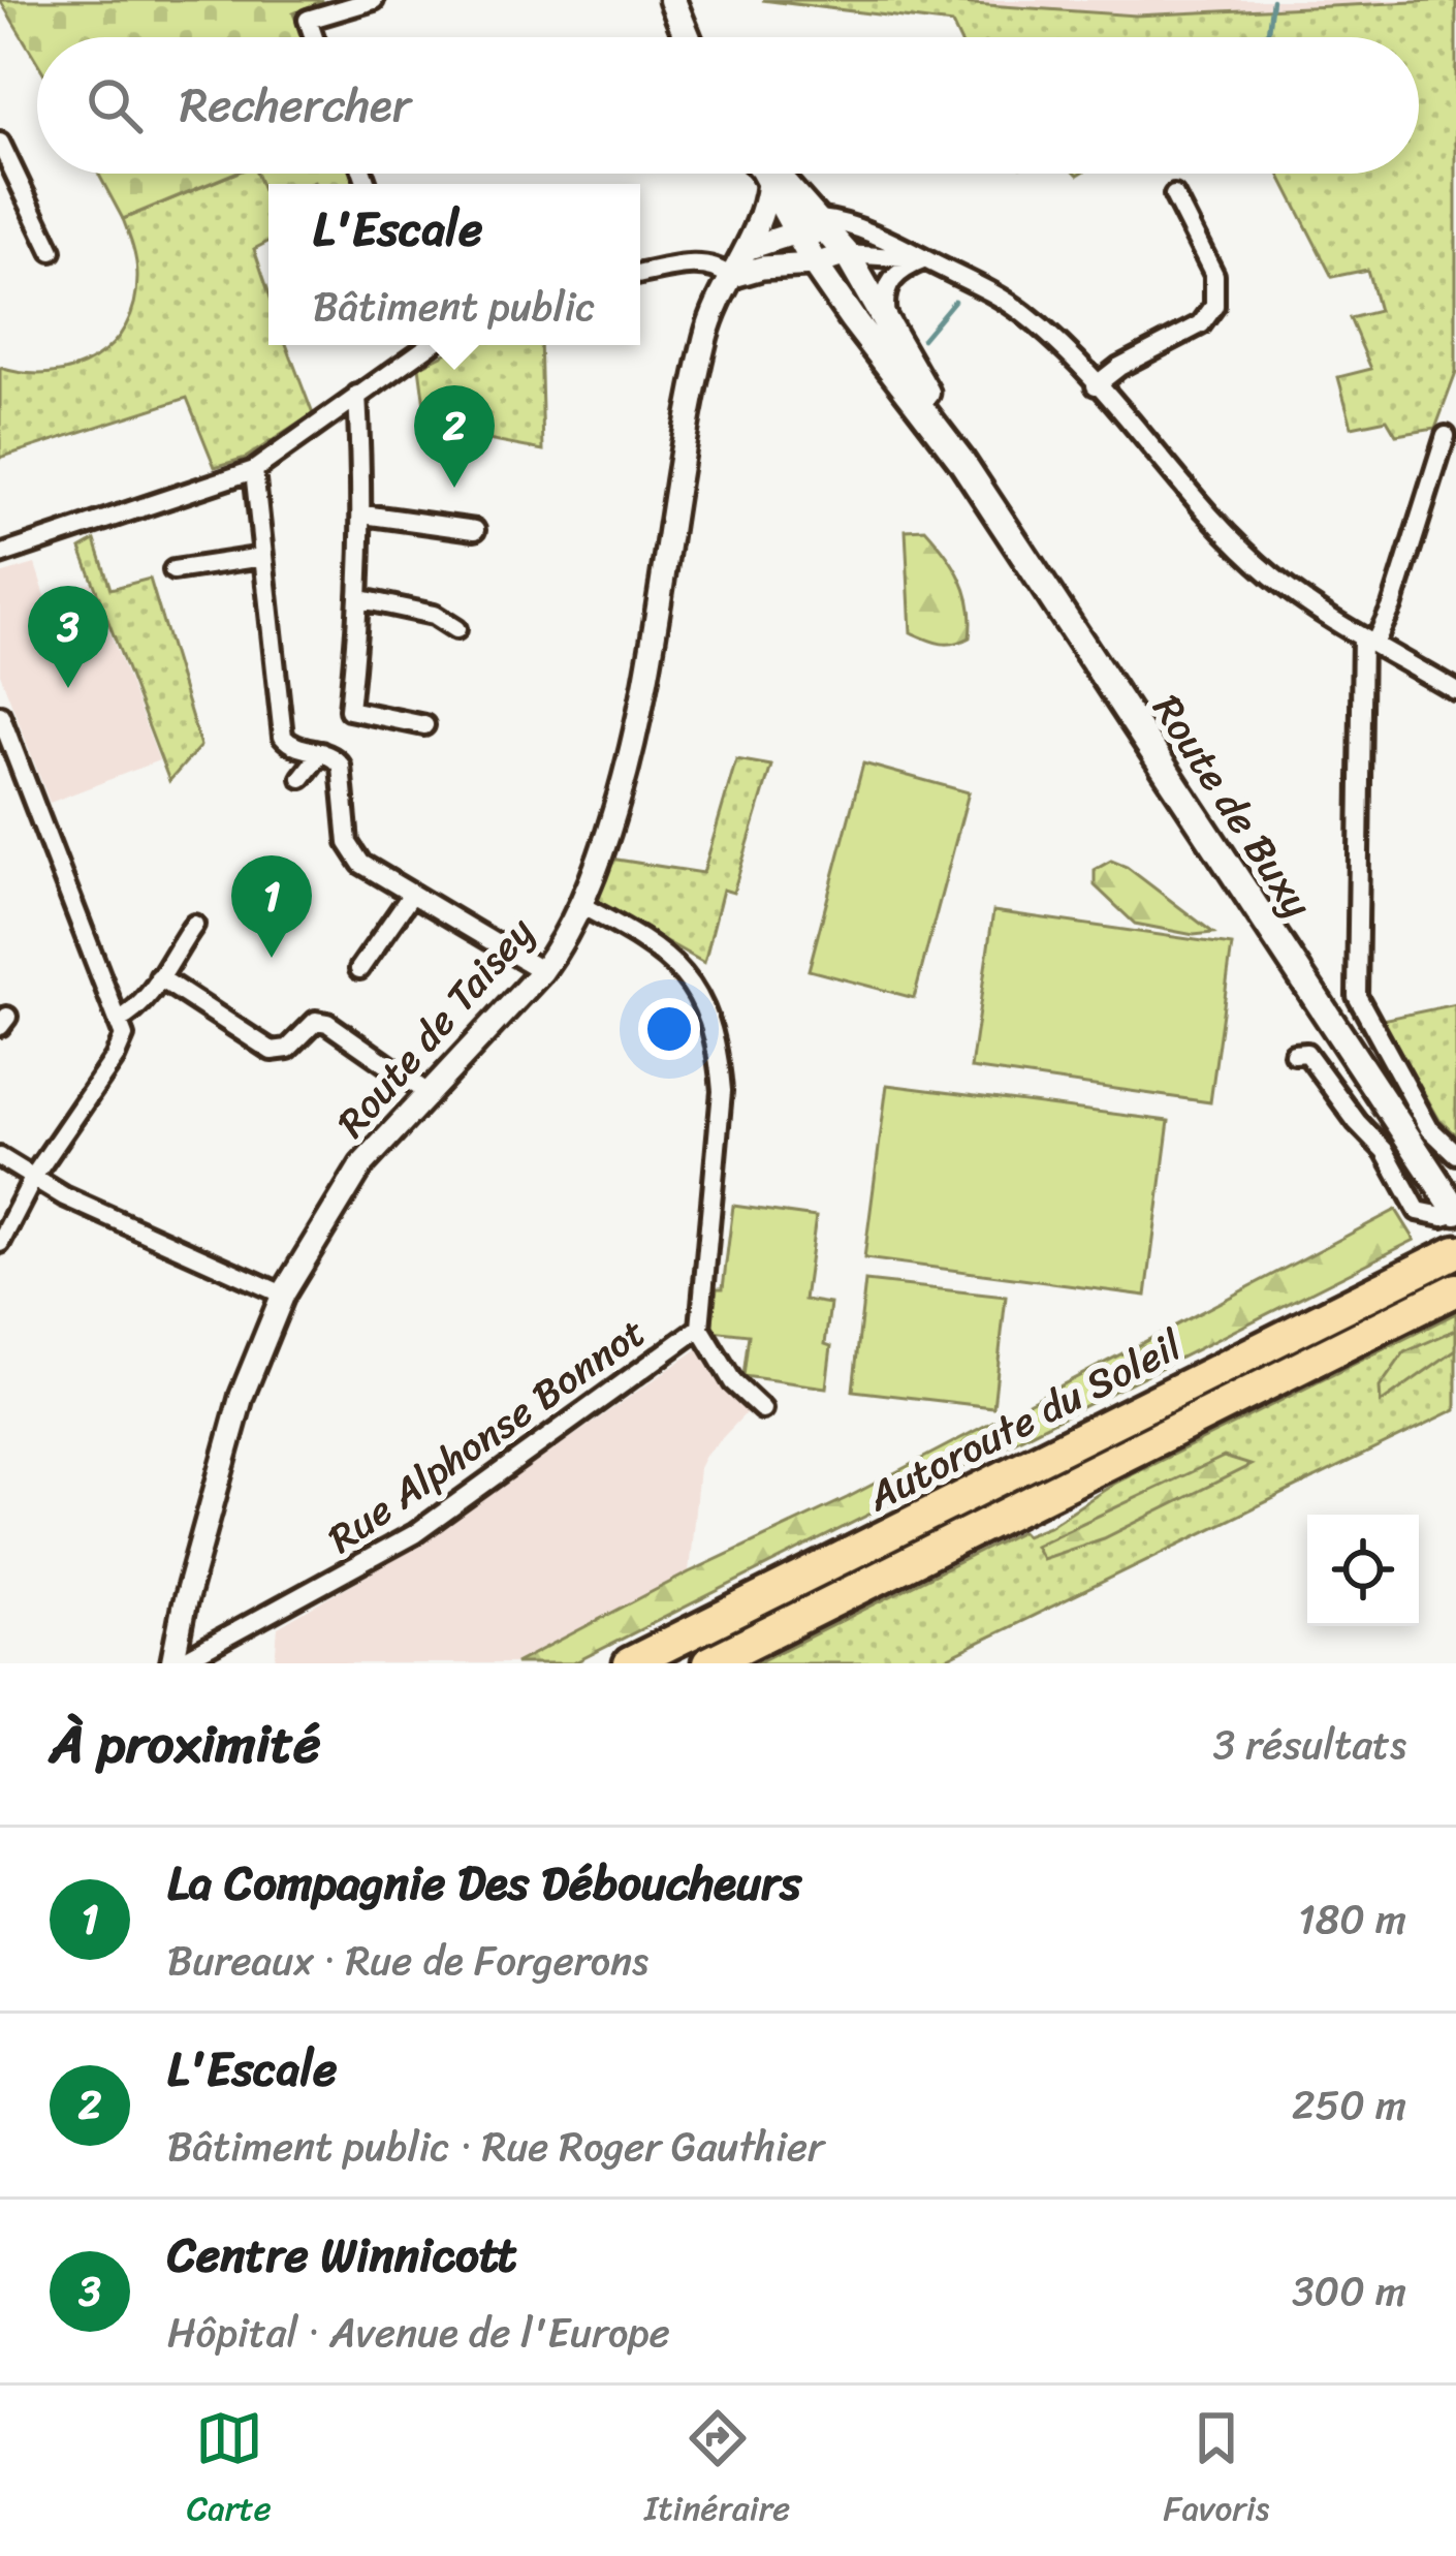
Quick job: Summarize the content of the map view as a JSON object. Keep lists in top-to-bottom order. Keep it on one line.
{"streets":{"highway":["Autoroute du Soleil"],"main road":["Route de Buxy"],"street":["Route de Taisey","Rue Alphonse Bonnot"]},"crossings":[["Route de Taisey","Rue Alphonse Bonnot"]],"page":{"search":"Rechercher","popup":["L'Escale","Bâtiment public"],"pins":["2","3","1"],"heading":["À proximité","3 résultats"],"list":[{"mark":"1","name":"La Compagnie Des Déboucheurs","note":"Bureaux · Rue de Forgerons","value":"180 m"},{"mark":"2","name":"L'Escale","note":"Bâtiment public · Rue Roger Gauthier","value":"250 m"},{"mark":"3","name":"Centre Winnicott","note":"Hôpital · Avenue de l'Europe","value":"300 m"}],"nav":["Carte","Itinéraire","Favoris"]}}
